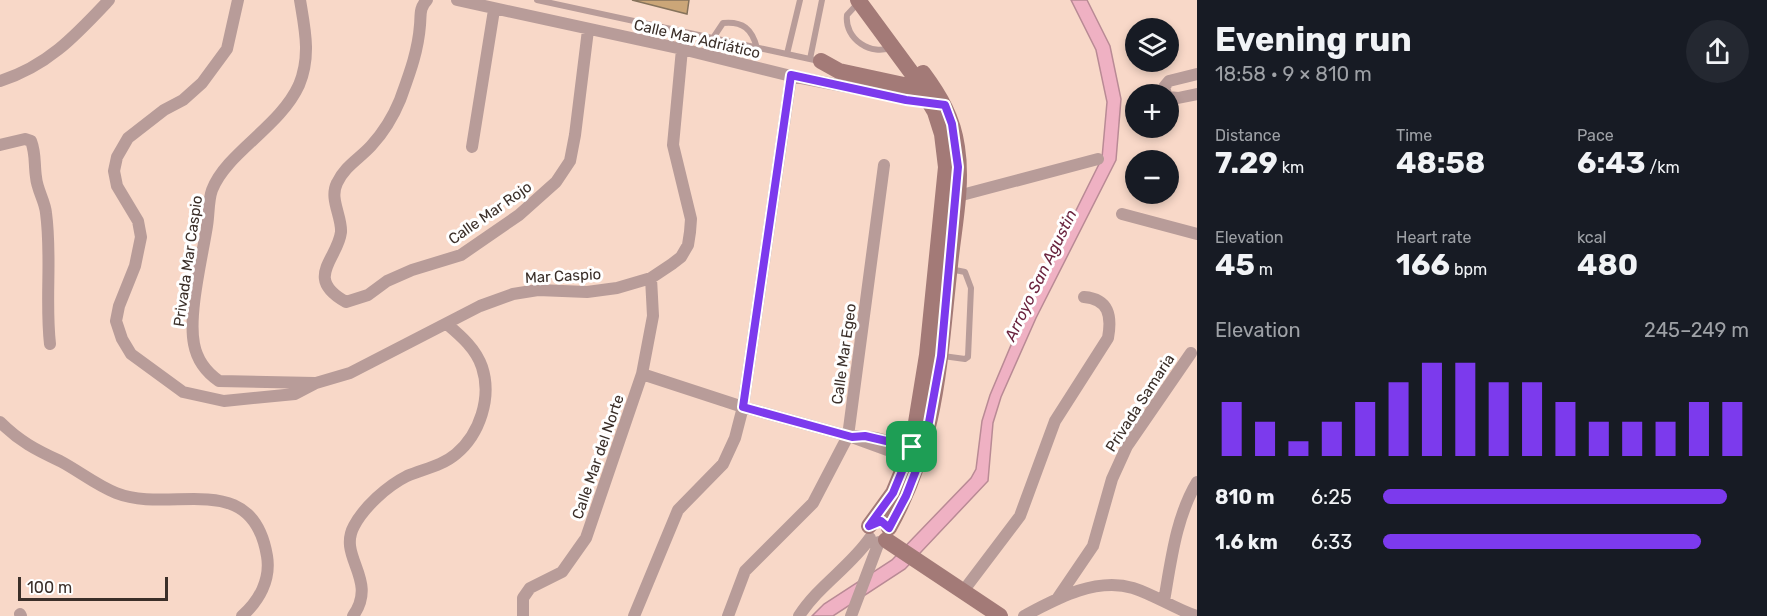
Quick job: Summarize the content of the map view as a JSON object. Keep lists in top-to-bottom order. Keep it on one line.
{"streets":{"street":["Calle Mar Adriático","Calle Mar Rojo","Privada Mar Caspio","Mar Caspio","Calle Mar Egeo","Privada Samaria","Calle Mar del Norte"]},"crossings":[["Calle Mar Adriático","Calle Mar Rojo"],["Calle Mar Adriático","Mar Caspio"],["Privada Mar Caspio","Mar Caspio"],["Mar Caspio","Calle Mar del Norte"]],"water":["Arroyo San Agustin"],"scale_bar":"100 m","page":{"heading":["Evening run","18:58 · 9 × 810 m"],"map_buttons":["+","−"],"stats":[["Distance","7.29 km"],["Time","48:58"],["Pace","6:43 /km"],["Elevation","45 m"],["Heart rate","166 bpm"],["kcal","480"]],"chart":["Elevation","245–249 m"],"list":[{"name":"810 m","note":"6:25"},{"name":"1.6 km","note":"6:33"}],"scale":"100 m"}}
